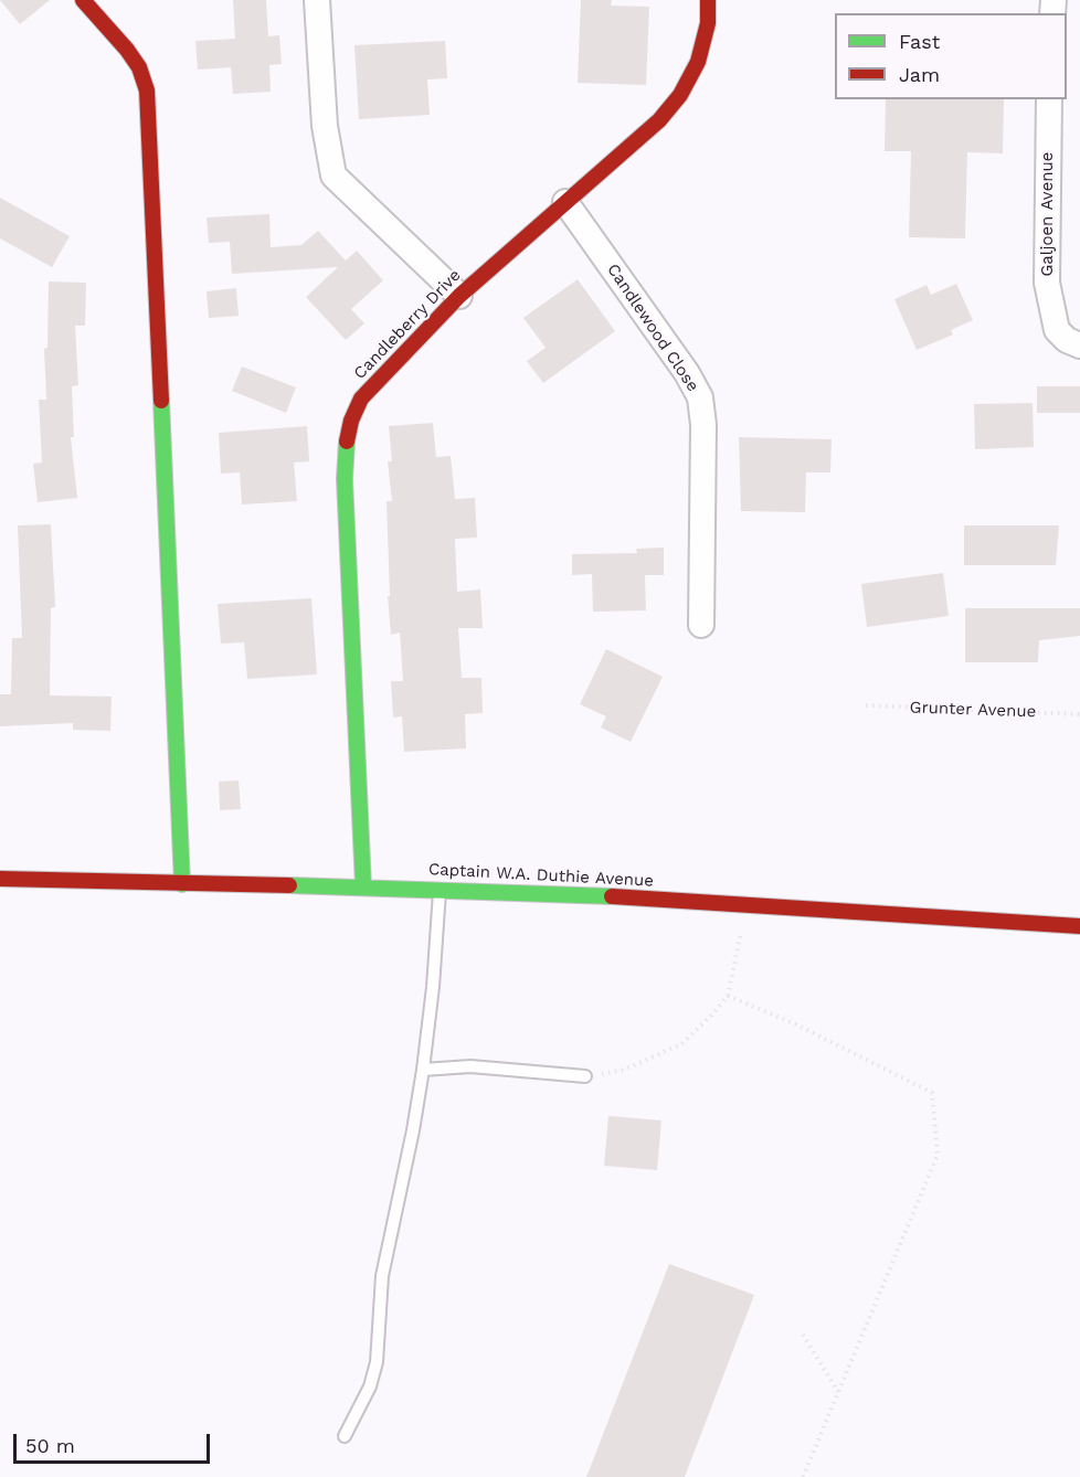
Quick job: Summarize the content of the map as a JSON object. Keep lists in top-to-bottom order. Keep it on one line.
{"streets":{"street":["Galjoen Avenue","Candleberry Drive","Candlewood Close","Captain W.A. Duthie Avenue"],"path":["Grunter Avenue"]},"crossings":[["Candleberry Drive","Candlewood Close"],["Candleberry Drive","Captain W.A. Duthie Avenue"]],"legend":["Fast","Jam"],"scale_bar":"50 m"}
